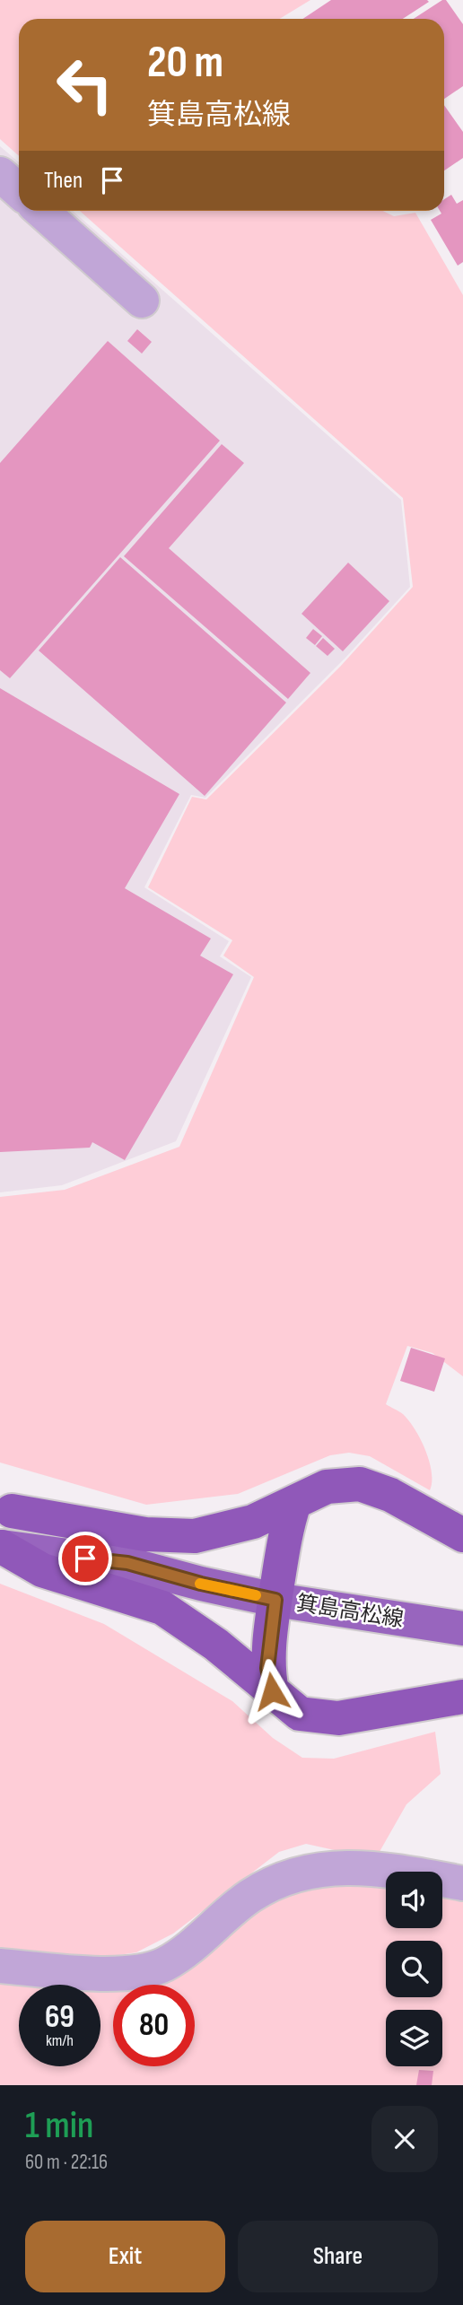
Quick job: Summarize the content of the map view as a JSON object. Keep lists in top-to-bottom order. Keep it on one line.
{"streets":{"main road":["箕島高松線"]},"page":{"turn":["20 m","箕島高松線"],"then":"Then","speed":"69 km/h","limit":"80","heading":["1 min","60 m · 22:16"],"buttons":["Exit","Share"]}}
